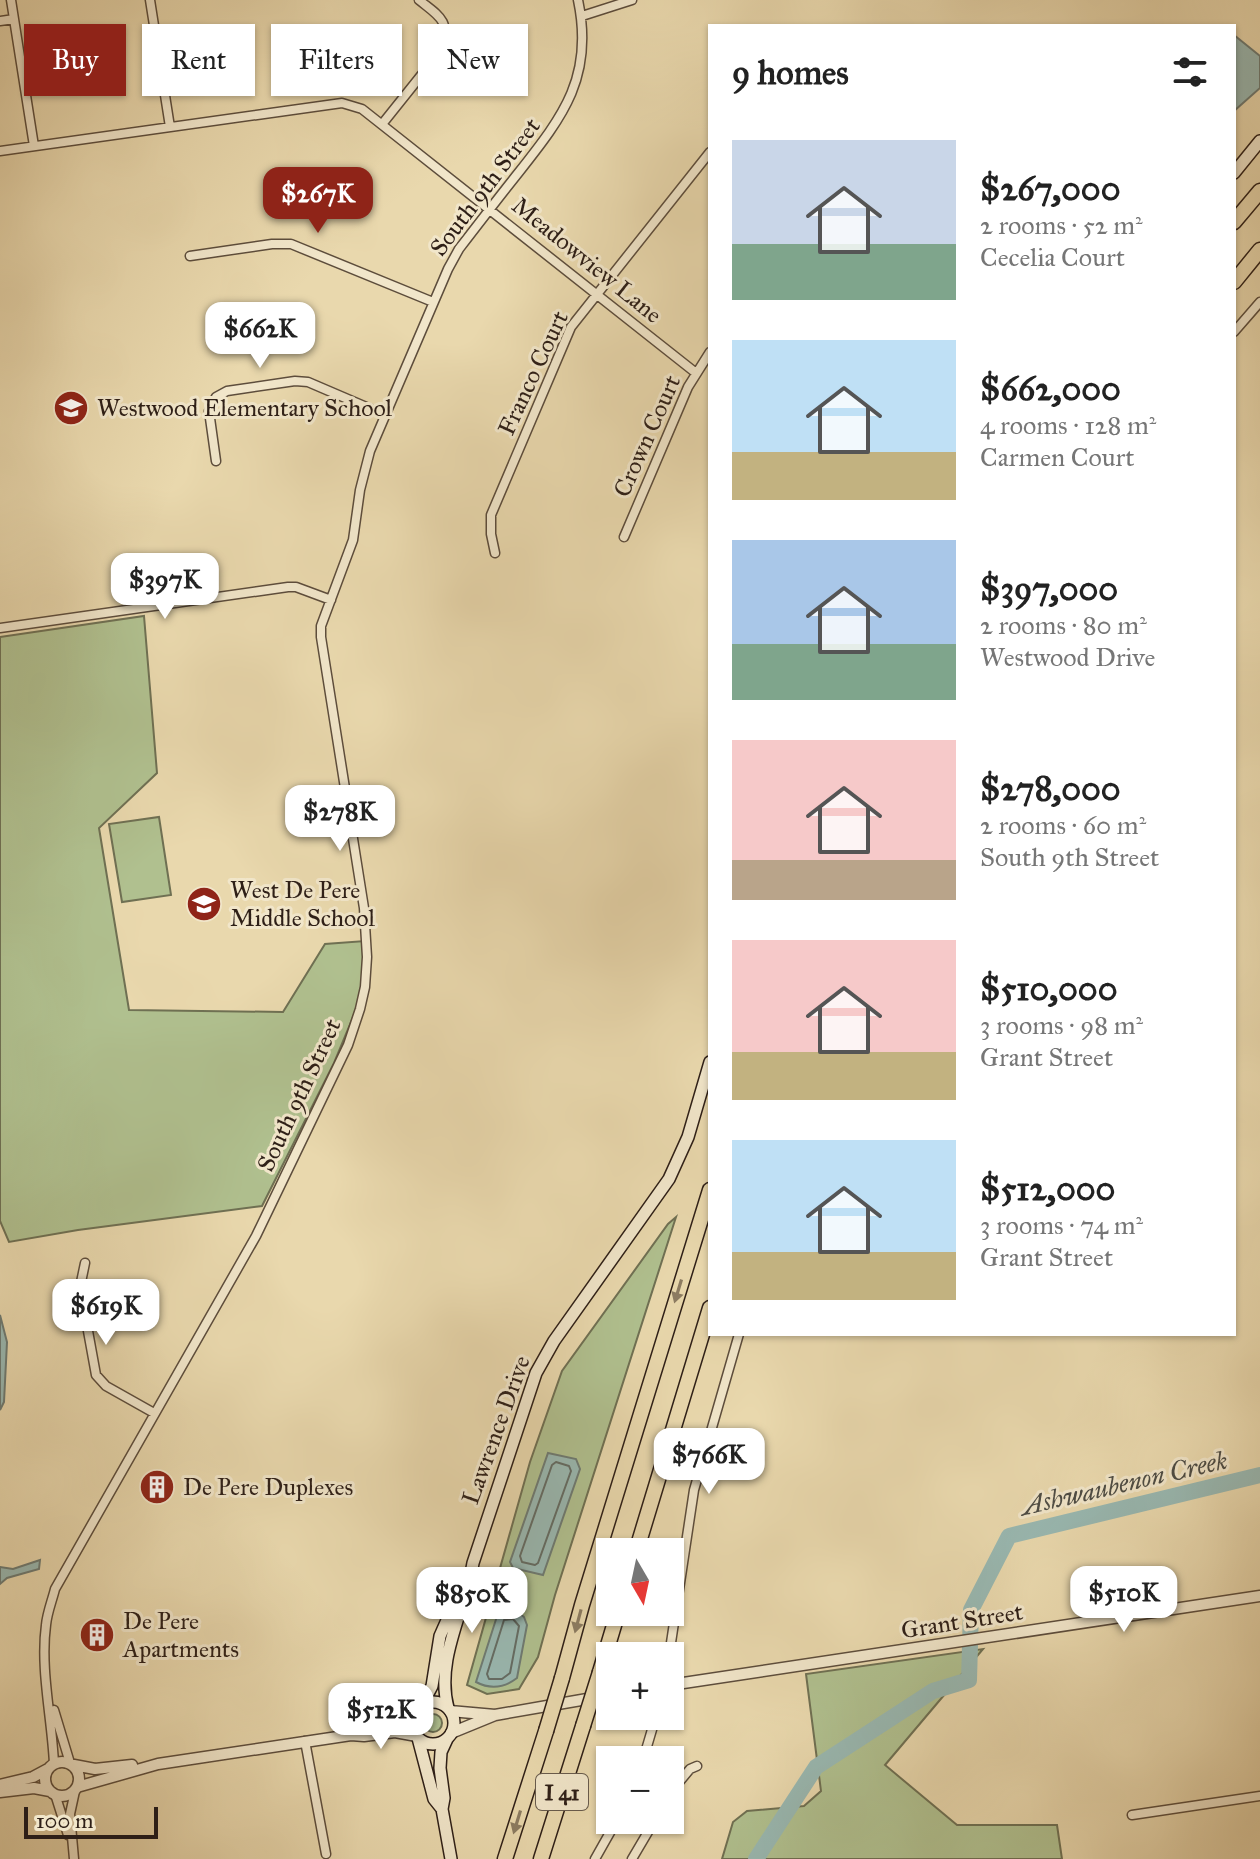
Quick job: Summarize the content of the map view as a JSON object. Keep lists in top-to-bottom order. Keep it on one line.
{"streets":{"highway":["I 41"],"main road":["Lawrence Drive"],"street":["South 9th Street","Meadowview Lane","Franco Court","Crown Court","Grant Street"]},"crossings":[["South 9th Street","Meadowview Lane"],["Meadowview Lane","Franco Court"],["Meadowview Lane","Crown Court"]],"water":["Ashwaubenon Creek"],"places":{"school or university":["Westwood Elementary School","West De Pere Middle School"],"building":["De Pere Duplexes","De Pere Apartments"]},"scale_bar":"100 m","north":"bottom","page":{"chip":["Buy","Rent","Filters","New"],"heading":"9 homes","list":[{"name":"$267,000","note":"2 rooms · 52 m² · Cecelia Court"},{"name":"$662,000","note":"4 rooms · 128 m² · Carmen Court"},{"name":"$397,000","note":"2 rooms · 80 m² · Westwood Drive"},{"name":"$278,000","note":"2 rooms · 60 m² · South 9th Street"},{"name":"$510,000","note":"3 rooms · 98 m² · Grant Street"},{"name":"$512,000","note":"3 rooms · 74 m² · Grant Street"}],"price":["$267K","$662K","$397K","$278K","$619K","$766K","$510K","$850K","$512K"],"map_buttons":["+","−"],"scale":"100 m"}}
